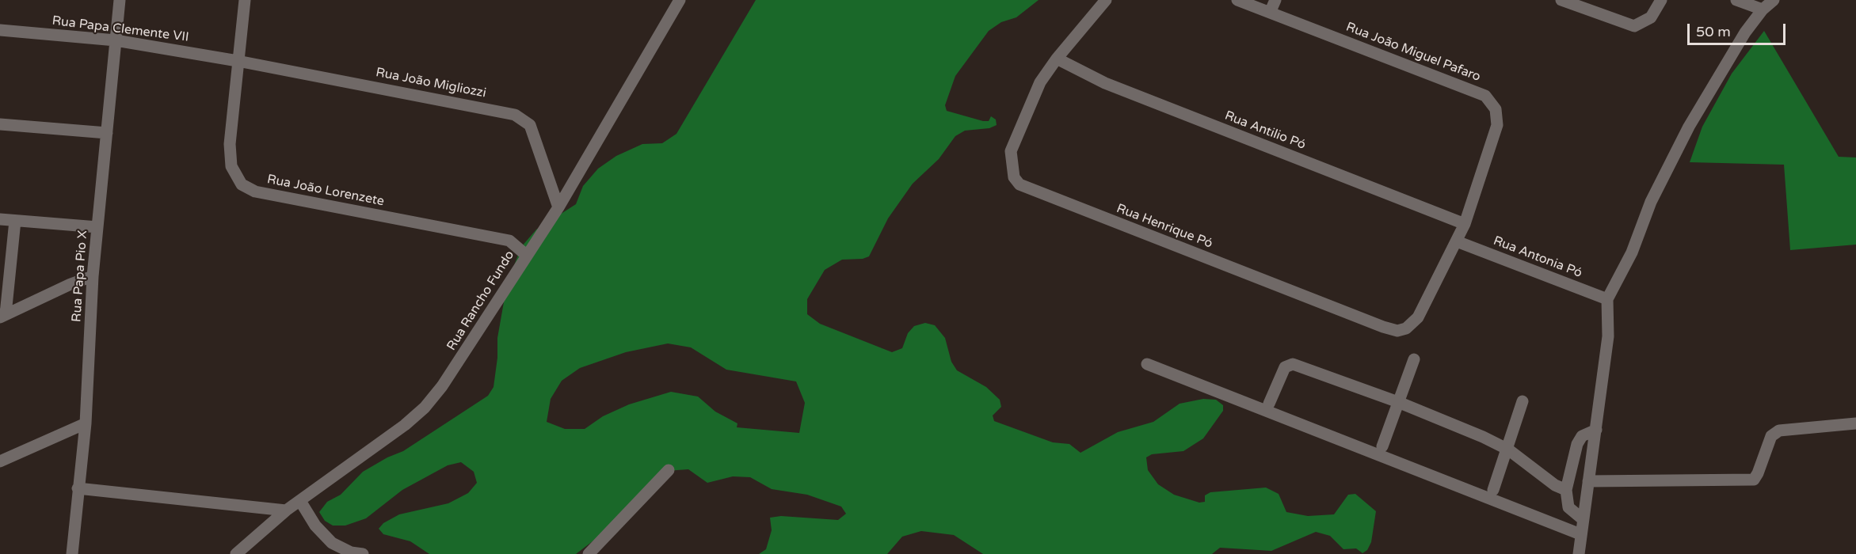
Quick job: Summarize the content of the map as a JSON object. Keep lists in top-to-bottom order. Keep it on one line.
{"streets":{"street":["Rua Papa Clemente VII","Rua João Miguel Pafaro","Rua João Migliozzi","Rua Antilio Pó","Rua João Lorenzete","Rua Henrique Pó","Rua Antonia Pó","Rua Papa Pio X","Rua Rancho Fundo"]},"crossings":[["Rua Papa Clemente VII","Rua João Migliozzi"],["Rua Papa Clemente VII","Rua João Lorenzete"],["Rua Papa Clemente VII","Rua Papa Pio X"],["Rua João Miguel Pafaro","Rua Antilio Pó"],["Rua João Miguel Pafaro","Rua Henrique Pó"],["Rua João Miguel Pafaro","Rua Antonia Pó"],["Rua João Migliozzi","Rua João Lorenzete"],["Rua João Migliozzi","Rua Rancho Fundo"],["Rua Antilio Pó","Rua Henrique Pó"],["Rua João Lorenzete","Rua Rancho Fundo"],["Rua Henrique Pó","Rua Antonia Pó"]],"scale_bar":"50 m"}
